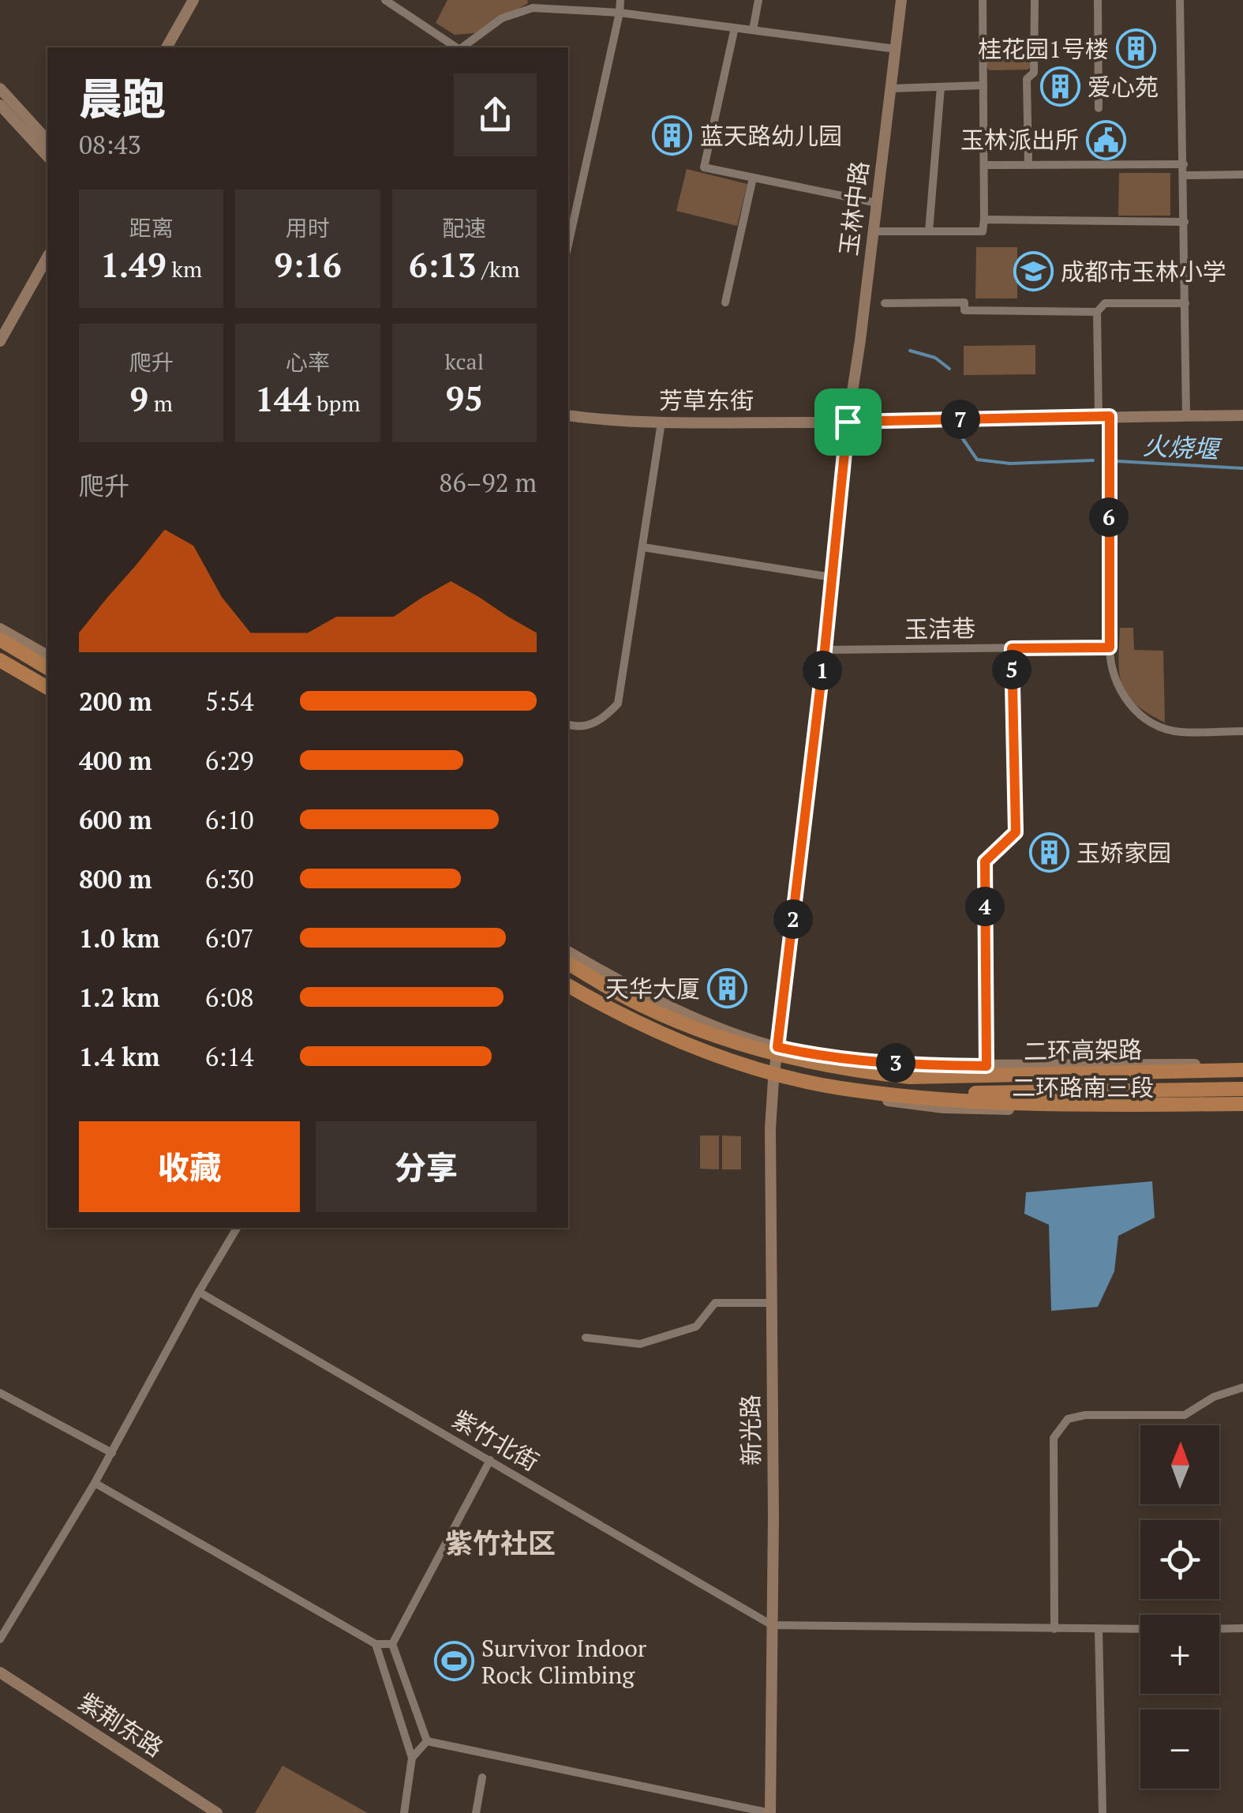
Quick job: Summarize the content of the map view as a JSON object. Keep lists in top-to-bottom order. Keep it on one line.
{"streets":{"main road":["玉林中路","芳草东街","二环路南三段","新光路","紫荆东路"],"street":["玉洁巷","紫竹北街"]},"crossings":[["玉林中路","芳草东街"],["玉林中路","玉洁巷"],["玉林中路","新光路"],["玉洁巷","新光路"],["二环路南三段","新光路"],["新光路","紫竹北街"]],"districts":["紫竹社区"],"water":["火烧堰"],"places":{"building":["桂花园1号楼","爱心苑","蓝天路幼儿园","玉娇家园","天华大厦"],"public building":["玉林派出所"],"school or university":["成都市玉林小学"],"sports":["Survivor Indoor Rock Climbing"]},"north":"top","page":{"heading":["晨跑","08:43"],"stats":[["距离","1.49 km"],["用时","9:16"],["配速","6:13 /km"],["爬升","9 m"],["心率","144 bpm"],["kcal","95"]],"pins":["7","6","5","1","4","2","3"],"chart":["爬升","86–92 m"],"list":[{"name":"200 m","note":"5:54"},{"name":"400 m","note":"6:29"},{"name":"600 m","note":"6:10"},{"name":"800 m","note":"6:30"},{"name":"1.0 km","note":"6:07"},{"name":"1.2 km","note":"6:08"},{"name":"1.4 km","note":"6:14"}],"buttons":["收藏","分享"],"map_buttons":["+","−"]}}
